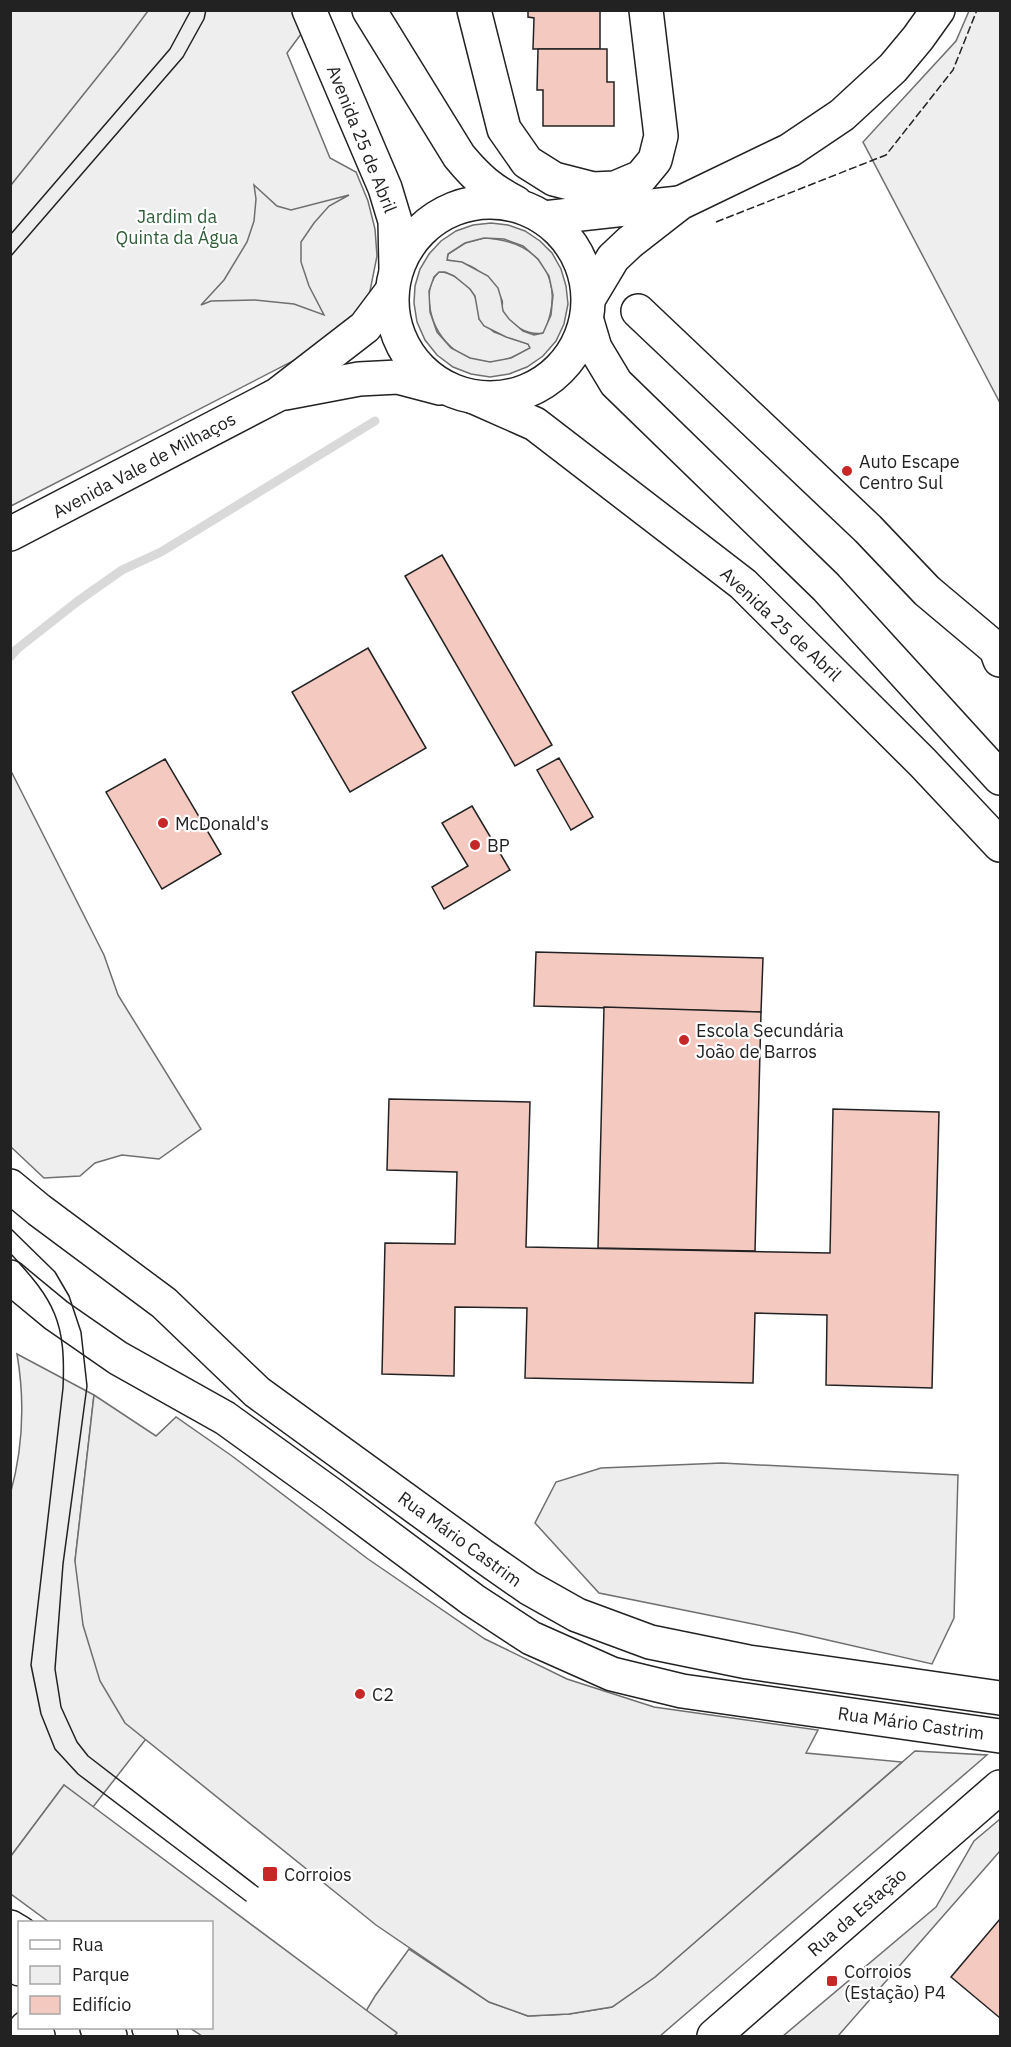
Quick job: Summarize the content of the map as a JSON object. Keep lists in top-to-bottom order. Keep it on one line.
{"streets":{"main road":["Avenida 25 de Abril","Avenida Vale de Milhaços","Rua Mário Castrim","Rua da Estação"]},"crossings":[["Avenida 25 de Abril","Avenida Vale de Milhaços"]],"parks":["Jardim da Quinta da Água"],"places":{"other":["Auto Escape Centro Sul","McDonald's","BP","Escola Secundária João de Barros","C2"],"transit":["Corroios","Corroios (Estação) P4"]},"legend":["Rua","Parque","Edifício"]}
